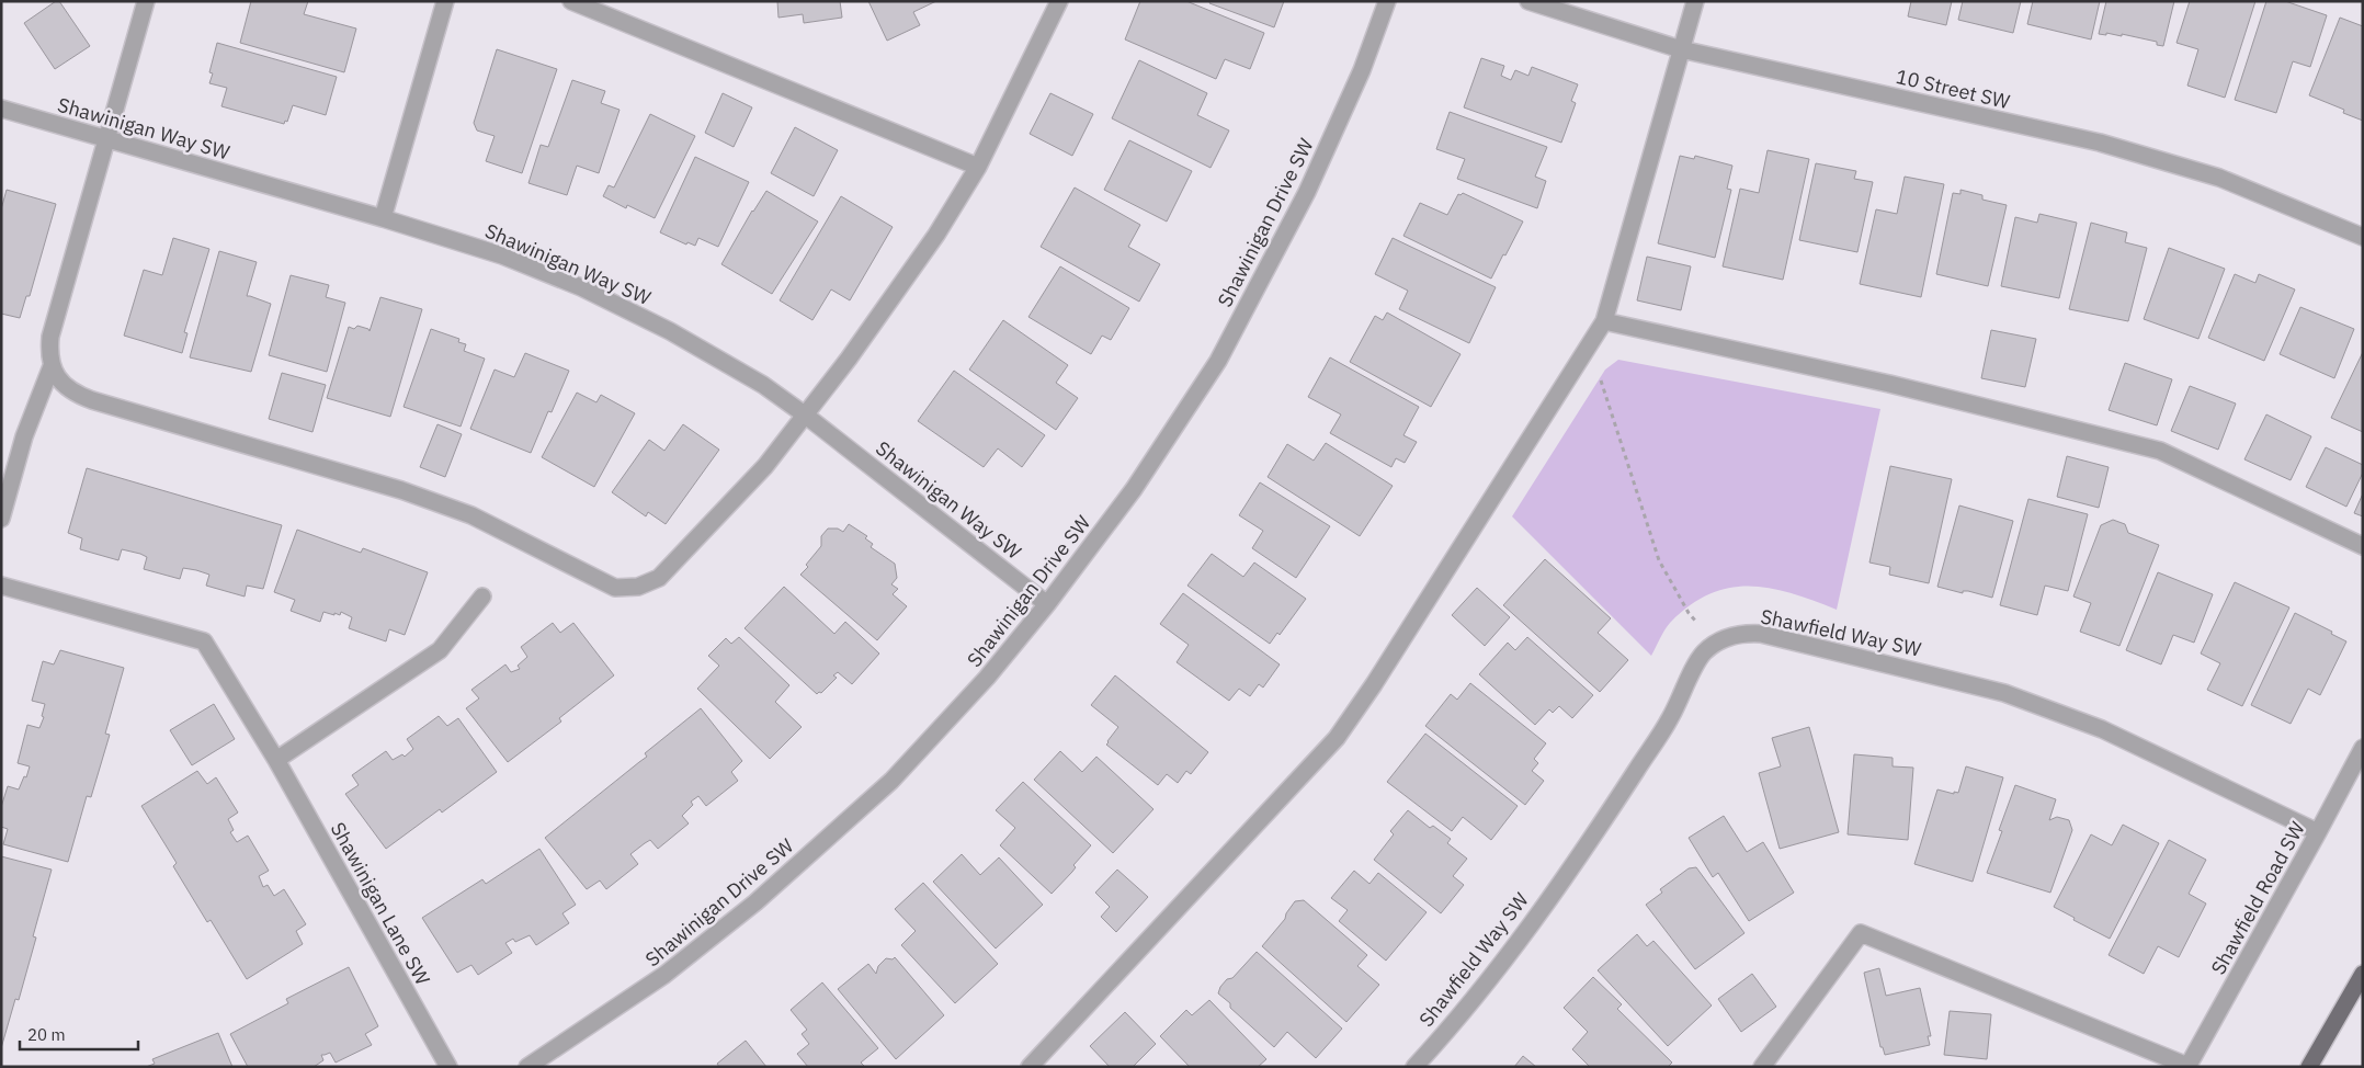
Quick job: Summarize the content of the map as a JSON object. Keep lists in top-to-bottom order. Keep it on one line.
{"streets":{"street":["10 Street SW","Shawinigan Way SW","Shawinigan Drive SW","Shawfield Way SW","Shawfield Road SW","Shawinigan Lane SW"]},"crossings":[["Shawinigan Way SW","Shawinigan Drive SW"],["Shawfield Way SW","Shawfield Road SW"]],"scale_bar":"20 m"}
